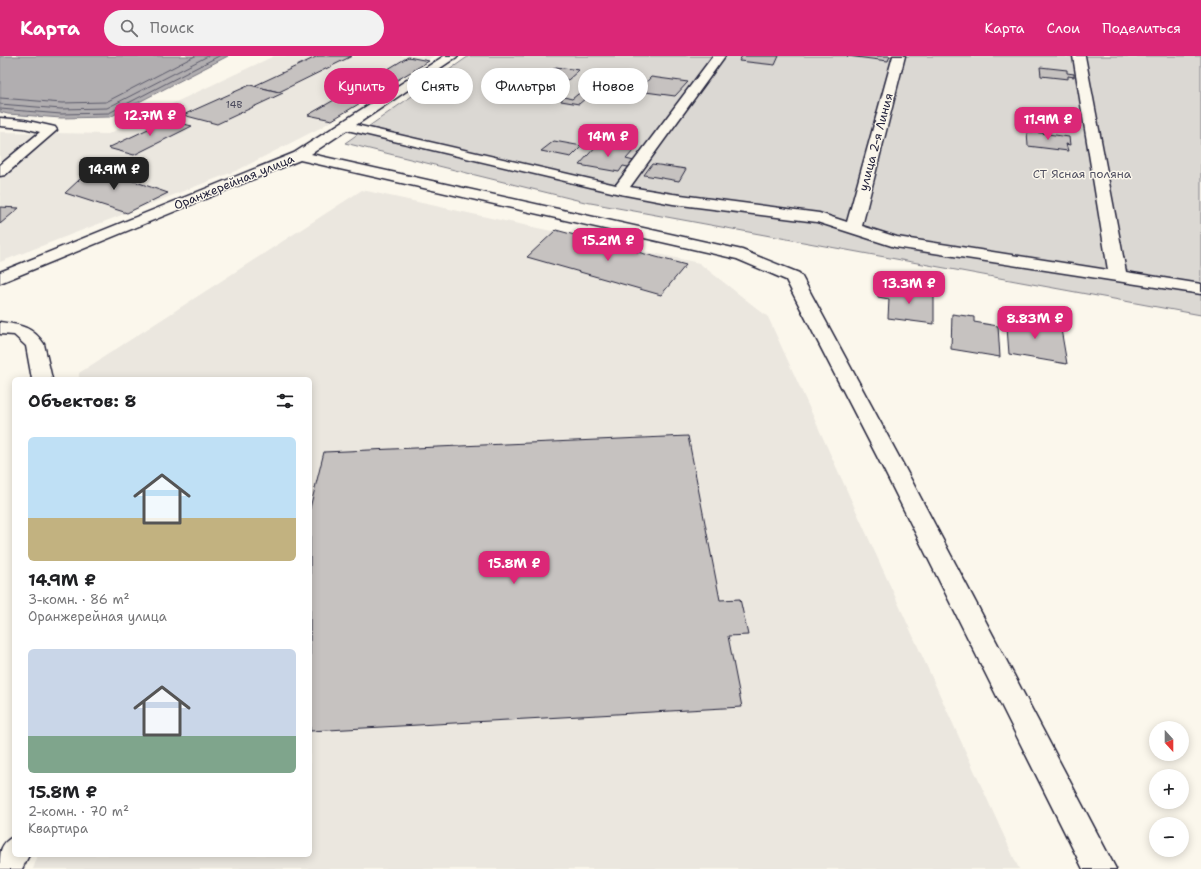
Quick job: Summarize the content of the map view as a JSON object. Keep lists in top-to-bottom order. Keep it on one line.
{"streets":{"street":["улица 2-я Линия","Оранжерейная улица"]},"parks":["СТ Ясная поляна"],"house_numbers":["14В"],"north":"bottom","page":{"header":"Карта","search":"Поиск","nav":["Карта","Слои","Поделиться"],"chip":["Купить","Снять","Фильтры","Новое"],"price":["12.7M ₽","11.9M ₽","14M ₽","14.9M ₽","15.2M ₽","13.3M ₽","8.83M ₽","15.8M ₽"],"heading":"Объектов: 8","list":[{"name":"14.9M ₽","note":"3-комн. · 86 m² · Оранжерейная улица"},{"name":"15.8M ₽","note":"2-комн. · 70 m² · Квартира"}],"map_buttons":["+","−"]}}
